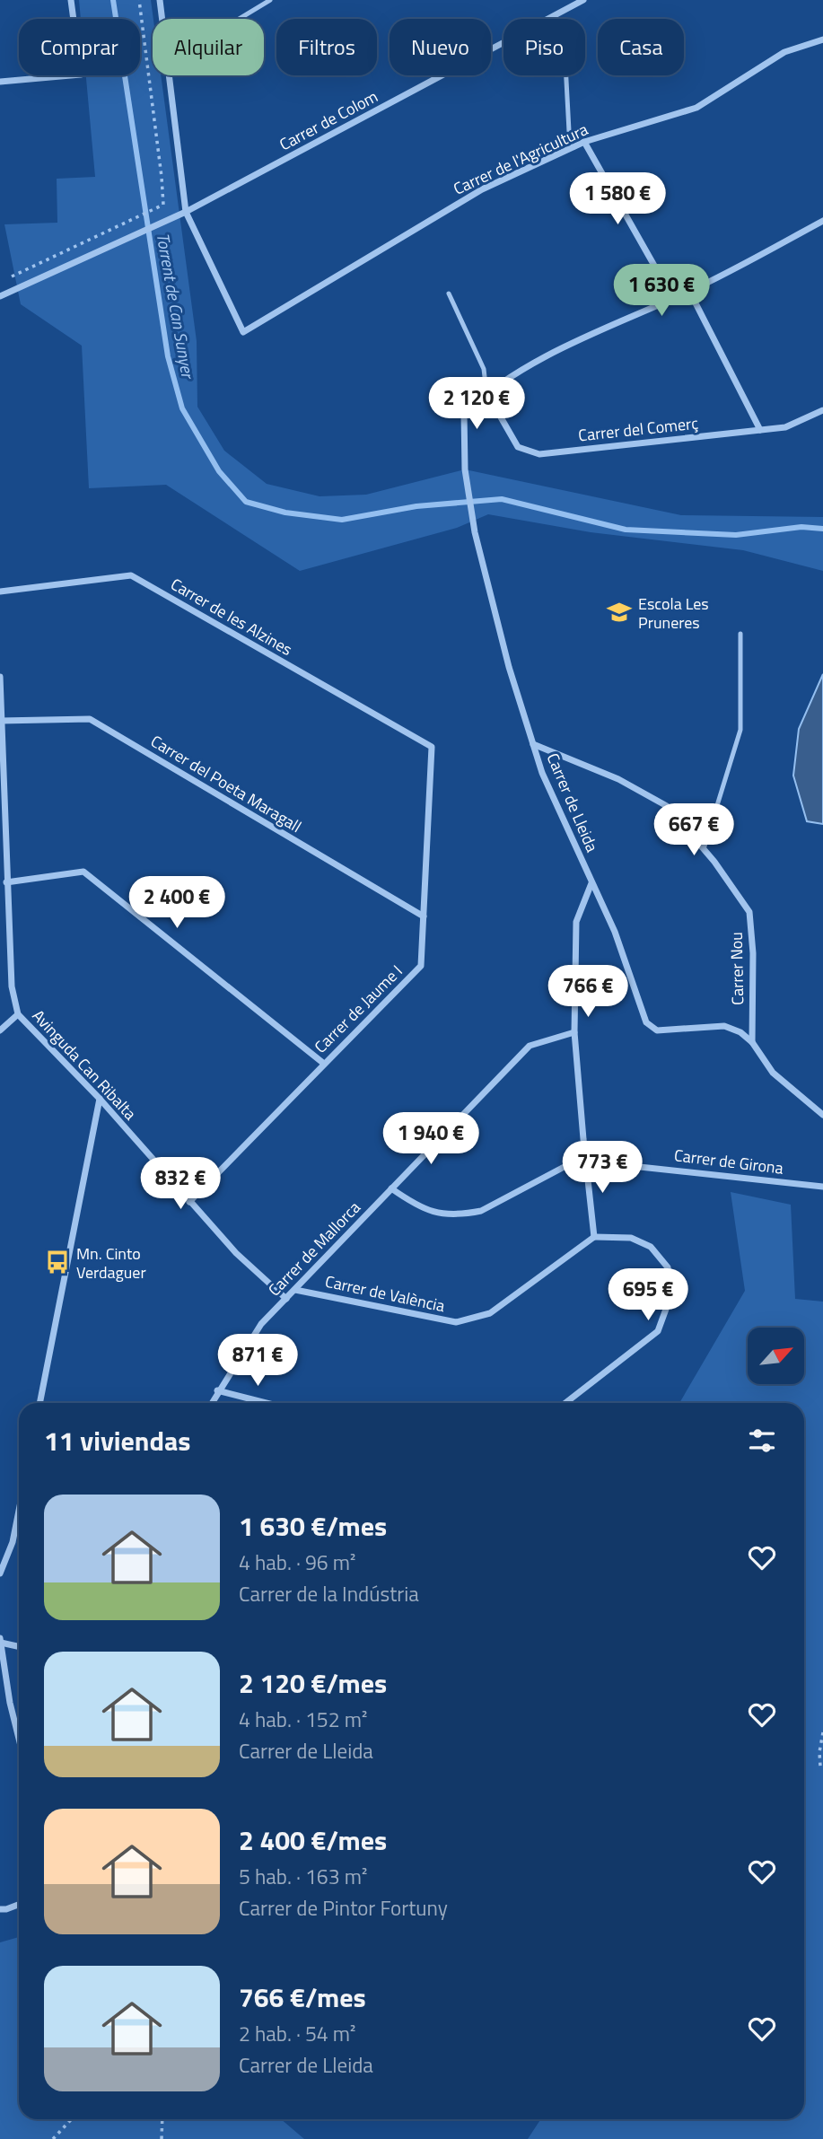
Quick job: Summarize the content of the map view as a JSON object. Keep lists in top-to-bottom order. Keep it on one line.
{"streets":{"street":["Carrer de Colom","Carrer de l'Agricultura","Carrer del Comerç","Carrer de les Alzines","Carrer del Poeta Maragall","Carrer de Lleida","Carrer Nou","Carrer de Jaume I","Avinguda Can Ribalta","Carrer de Girona","Carrer de Mallorca","Carrer de València"]},"crossings":[["Carrer de Colom","Carrer de l'Agricultura"],["Carrer del Comerç","Carrer de Lleida"],["Carrer de les Alzines","Carrer de Jaume I"],["Carrer del Poeta Maragall","Carrer de Jaume I"],["Carrer del Poeta Maragall","Avinguda Can Ribalta"],["Carrer de Lleida","Carrer Nou"],["Carrer de Jaume I","Avinguda Can Ribalta"],["Avinguda Can Ribalta","Carrer de Mallorca"],["Carrer de Mallorca","Carrer de València"]],"water":["Torrent de Can Sunyer"],"places":{"school or university":["Escola Les Pruneres"],"bus stop":["Mn. Cinto Verdaguer"]},"north":"top right","page":{"chip":["Comprar","Alquilar","Filtros","Nuevo","Piso","Casa"],"price":["1 580 €","1 630 €","2 120 €","667 €","2 400 €","766 €","1 940 €","773 €","832 €","695 €","871 €"],"heading":"11 viviendas","list":[{"name":"1 630 €/mes","note":"4 hab. · 96 m² · Carrer de la Indústria"},{"name":"2 120 €/mes","note":"4 hab. · 152 m² · Carrer de Lleida"},{"name":"2 400 €/mes","note":"5 hab. · 163 m² · Carrer de Pintor Fortuny"},{"name":"766 €/mes","note":"2 hab. · 54 m² · Carrer de Lleida"}]}}
